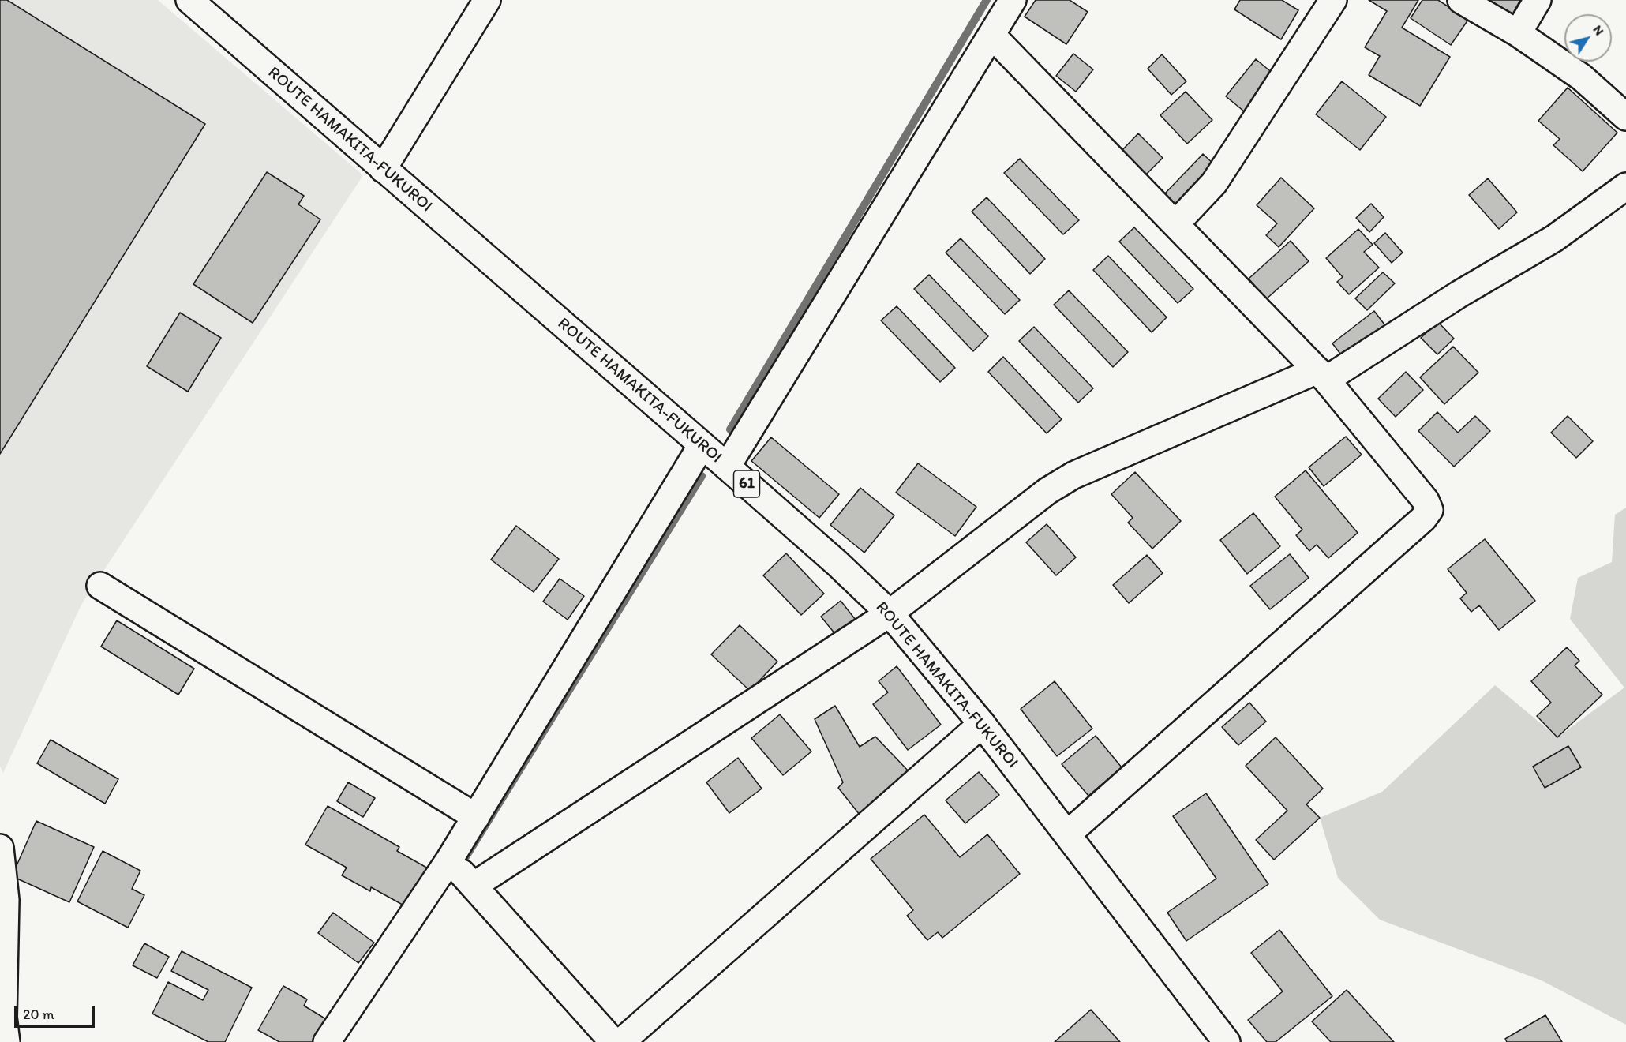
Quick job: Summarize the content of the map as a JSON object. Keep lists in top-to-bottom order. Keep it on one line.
{"streets":{"street":["ROUTE HAMAKITA-FUKUROI","61"]},"scale_bar":"20 m","north":"top right"}
